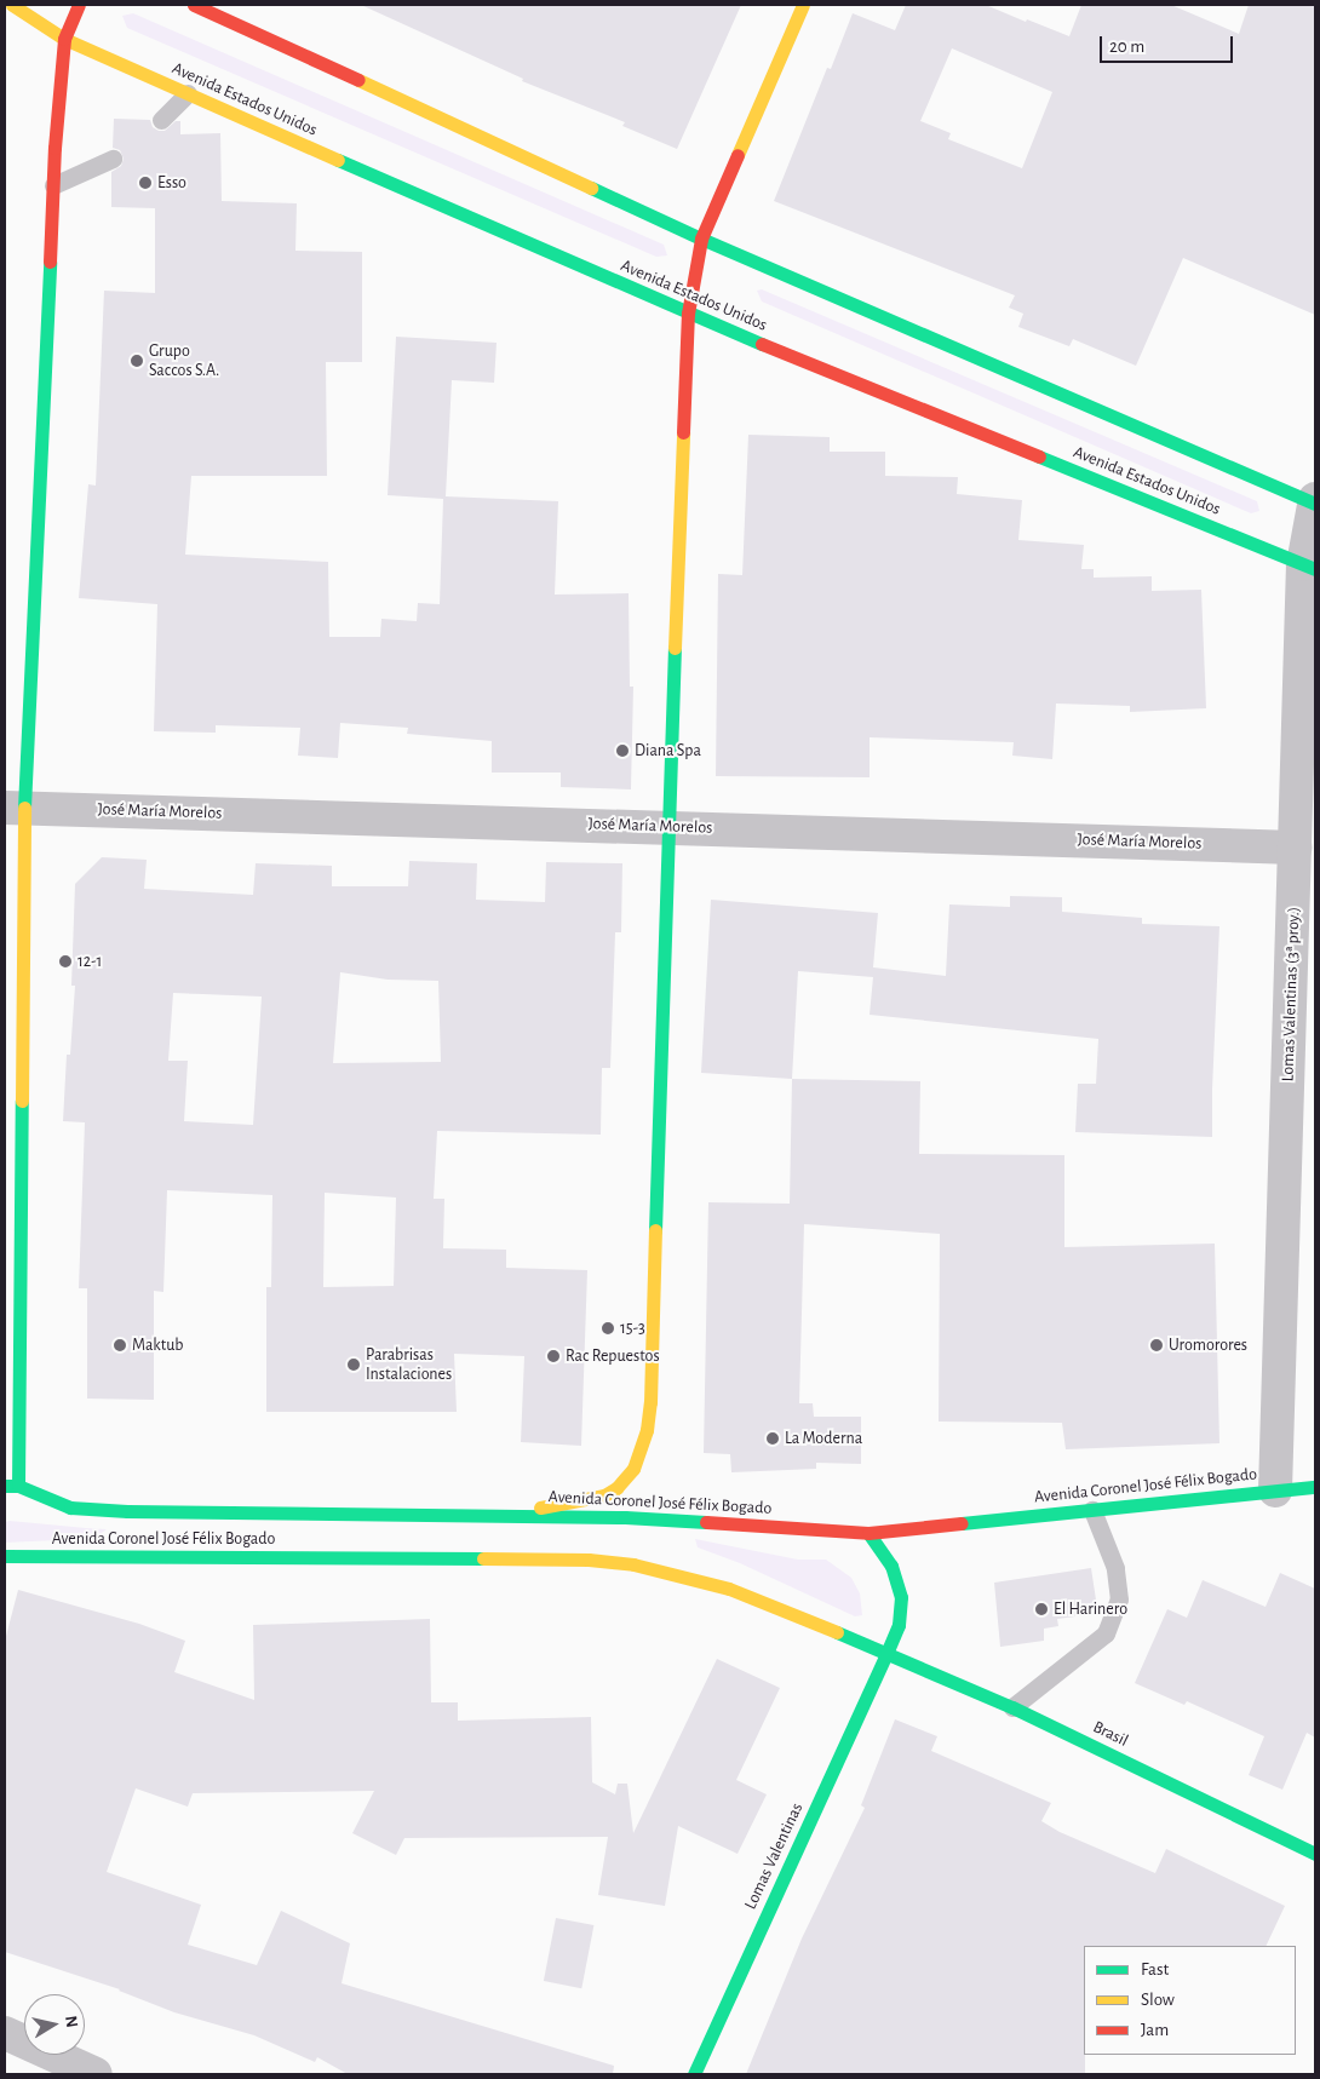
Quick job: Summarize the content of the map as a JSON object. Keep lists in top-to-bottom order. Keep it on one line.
{"streets":{"main road":["Avenida Estados Unidos","Avenida Coronel José Félix Bogado","Brasil","Lomas Valentinas"],"street":["José María Morelos","Lomas Valentinas (3ª proy.)"]},"crossings":[["Avenida Estados Unidos","Lomas Valentinas (3ª proy.)"],["José María Morelos","Lomas Valentinas (3ª proy.)"],["Lomas Valentinas (3ª proy.)","Avenida Coronel José Félix Bogado"],["Avenida Coronel José Félix Bogado","Brasil"],["Avenida Coronel José Félix Bogado","Lomas Valentinas"],["Brasil","Lomas Valentinas"]],"places":["Esso","Grupo Saccos S.A.","Diana Spa","12-1","15-3","Maktub","Uromorores","Rac Repuestos","Parabrisas Instalaciones","La Moderna","El Harinero"],"legend":["Fast","Slow","Jam"],"scale_bar":"20 m","north":"right"}
